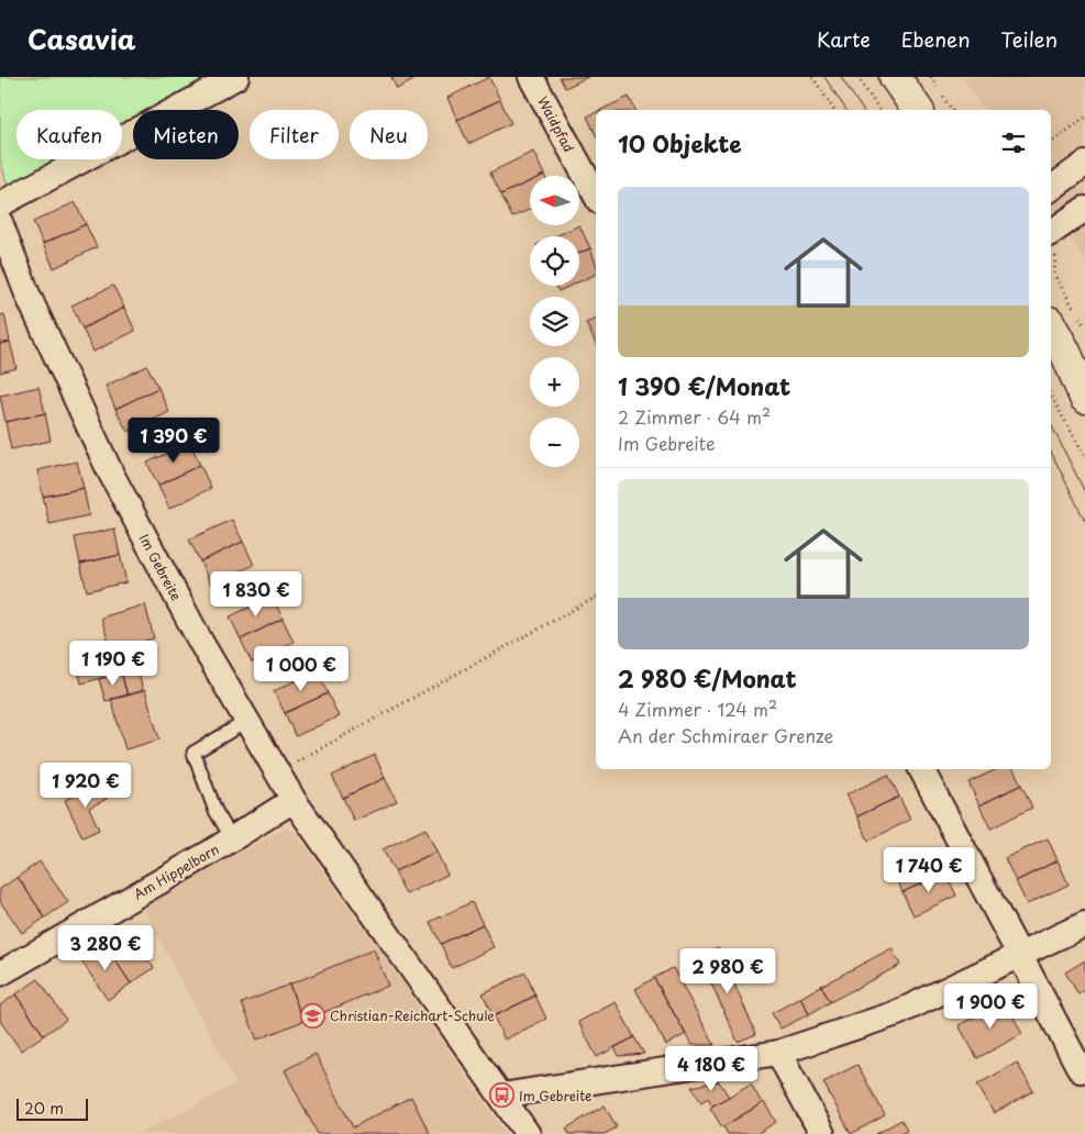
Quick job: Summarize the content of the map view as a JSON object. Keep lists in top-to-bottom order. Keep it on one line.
{"streets":{"street":["Waidpfad","Im Gebreite","Am Hippelborn"]},"crossings":[["Im Gebreite","Am Hippelborn"]],"places":{"school or university":["Christian-Reichart-Schule"],"bus stop":["Im Gebreite"]},"scale_bar":"20 m","north":"left","page":{"header":"Casavia","nav":["Karte","Ebenen","Teilen"],"chip":["Kaufen","Mieten","Filter","Neu"],"heading":"10 Objekte","map_buttons":["+","−"],"list":[{"name":"1 390 €/Monat","note":"2 Zimmer · 64 m² · Im Gebreite"},{"name":"2 980 €/Monat","note":"4 Zimmer · 124 m² · An der Schmiraer Grenze"}],"price":["1 390 €","1 830 €","1 190 €","1 000 €","1 920 €","1 740 €","3 280 €","2 980 €","1 900 €","4 180 €"],"scale":"20 m"}}
